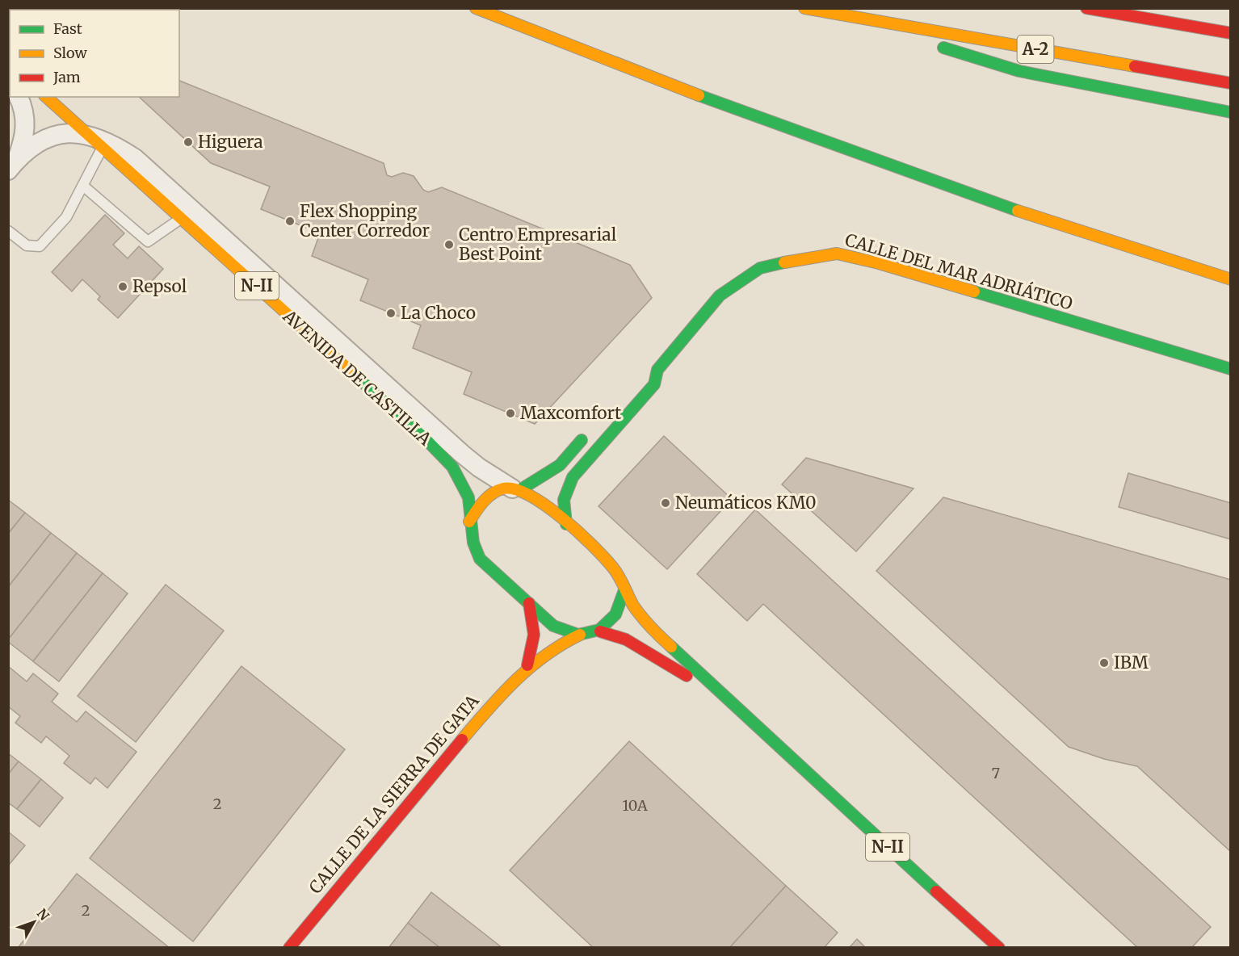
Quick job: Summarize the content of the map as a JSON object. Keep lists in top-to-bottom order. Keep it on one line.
{"streets":{"main road":["A-2","CALLE DEL MAR ADRIÁTICO","N-II","AVENIDA DE CASTILLA","CALLE DE LA SIERRA DE GATA"]},"crossings":[["CALLE DEL MAR ADRIÁTICO","N-II"],["N-II","AVENIDA DE CASTILLA"],["N-II","CALLE DE LA SIERRA DE GATA"]],"places":["Higuera","Flex Shopping Center Corredor","Centro Empresarial Best Point","Repsol","La Choco","Maxcomfort","Neumáticos KM0","IBM"],"house_numbers":["7","2","10A","2"],"legend":["Fast","Slow","Jam"],"north":"top right"}
